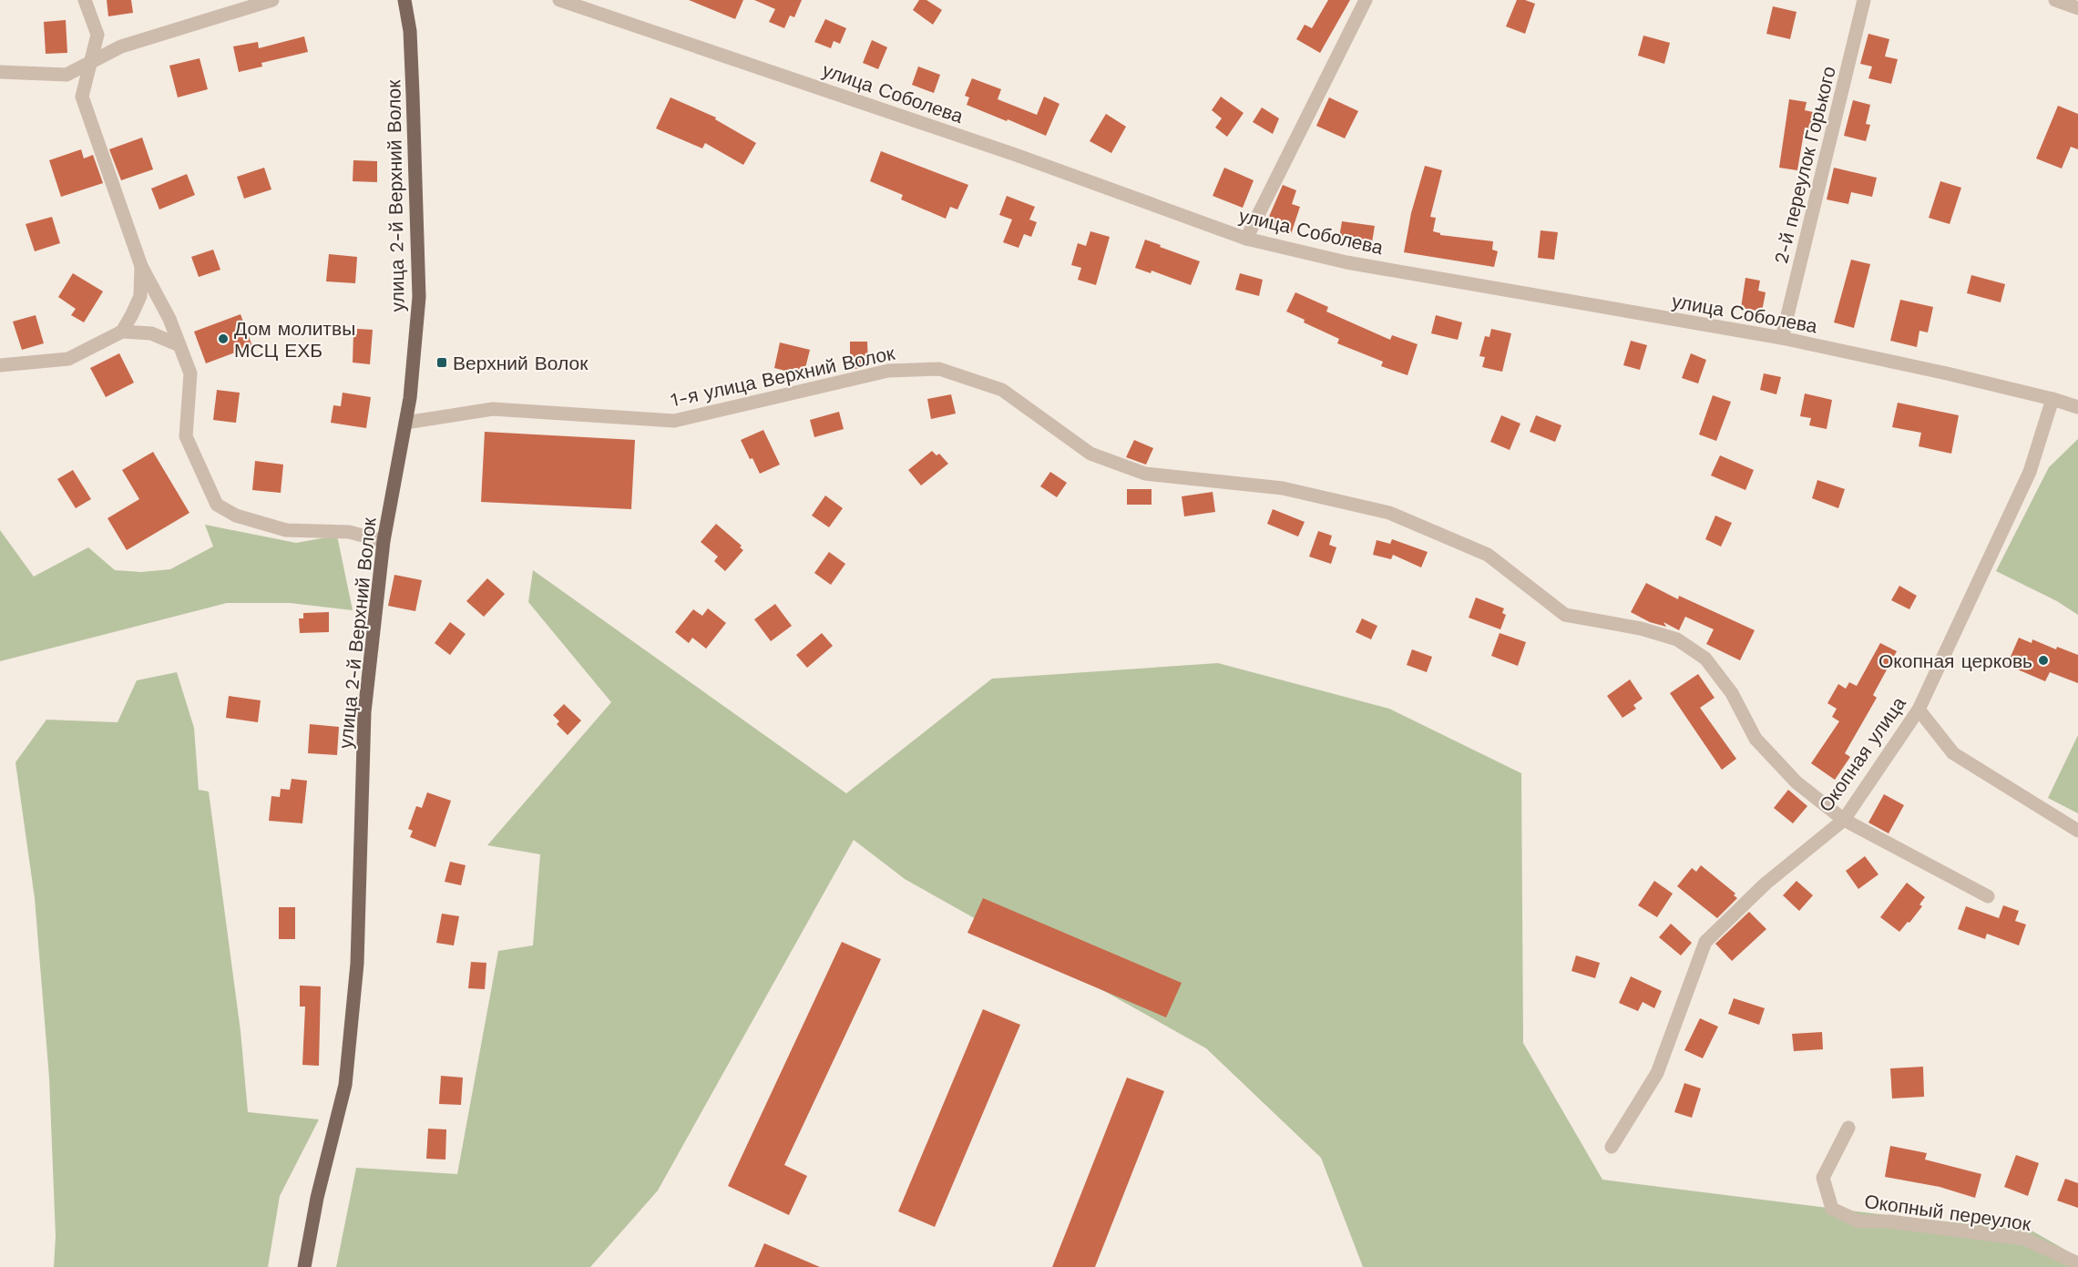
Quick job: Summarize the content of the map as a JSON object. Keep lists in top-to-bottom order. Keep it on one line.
{"streets":{"main road":["улица 2-й Верхний Волок"],"street":["улица Соболева","2-й переулок Горького","1-я улица Верхний Волок","Окопная улица","Окопный переулок"]},"crossings":[["улица Соболева","2-й переулок Горького"],["улица Соболева","Окопная улица"],["улица 2-й Верхний Волок","1-я улица Верхний Волок"],["1-я улица Верхний Волок","Окопная улица"]],"places":{"other":["Дом молитвы МСЦ ЕХБ","Окопная церковь"],"transit":["Верхний Волок"]}}
